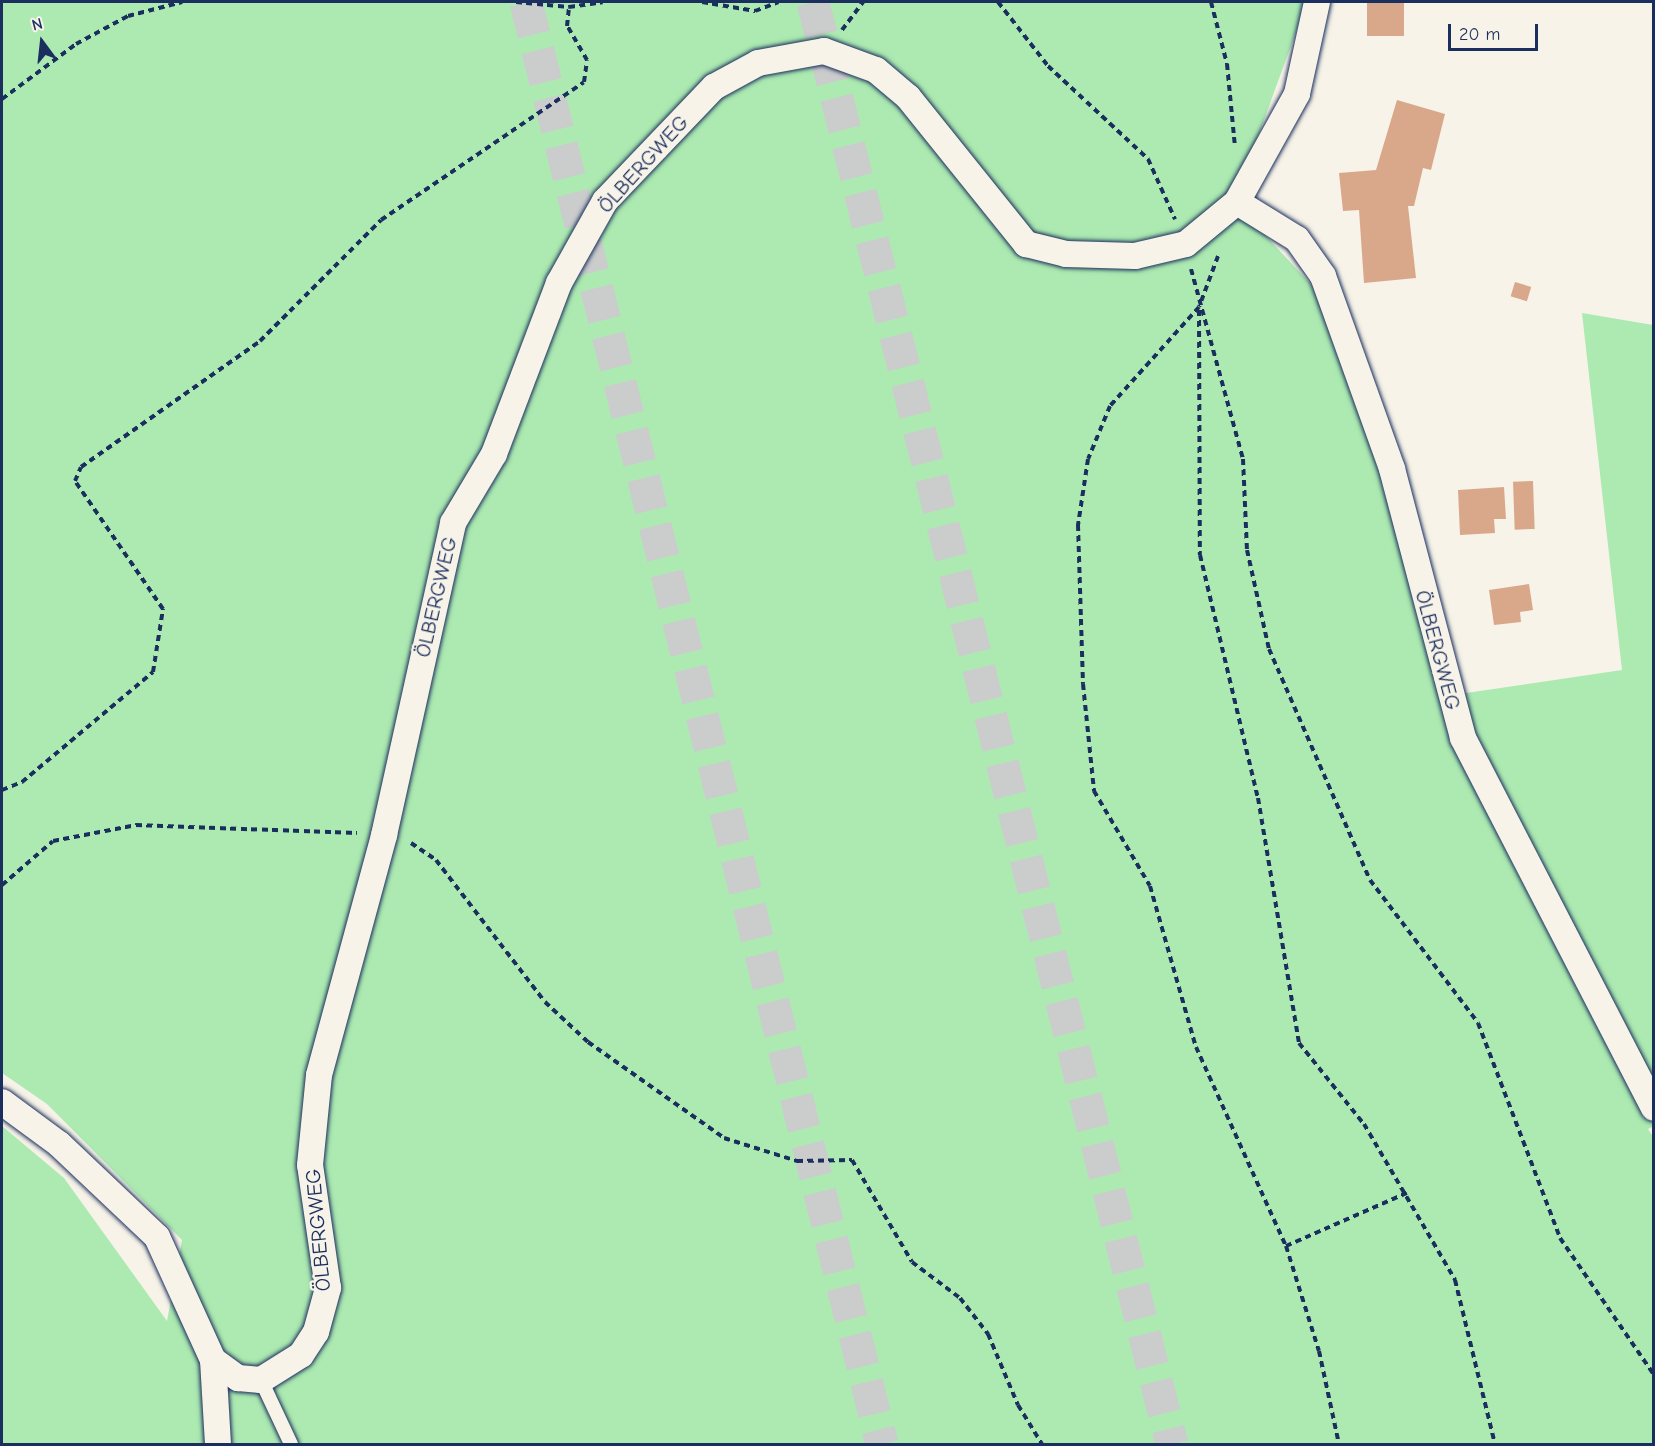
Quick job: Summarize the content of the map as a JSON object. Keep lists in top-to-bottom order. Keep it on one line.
{"streets":{"street":["ÖLBERGWEG"]},"scale_bar":"20 m","north":"top"}
